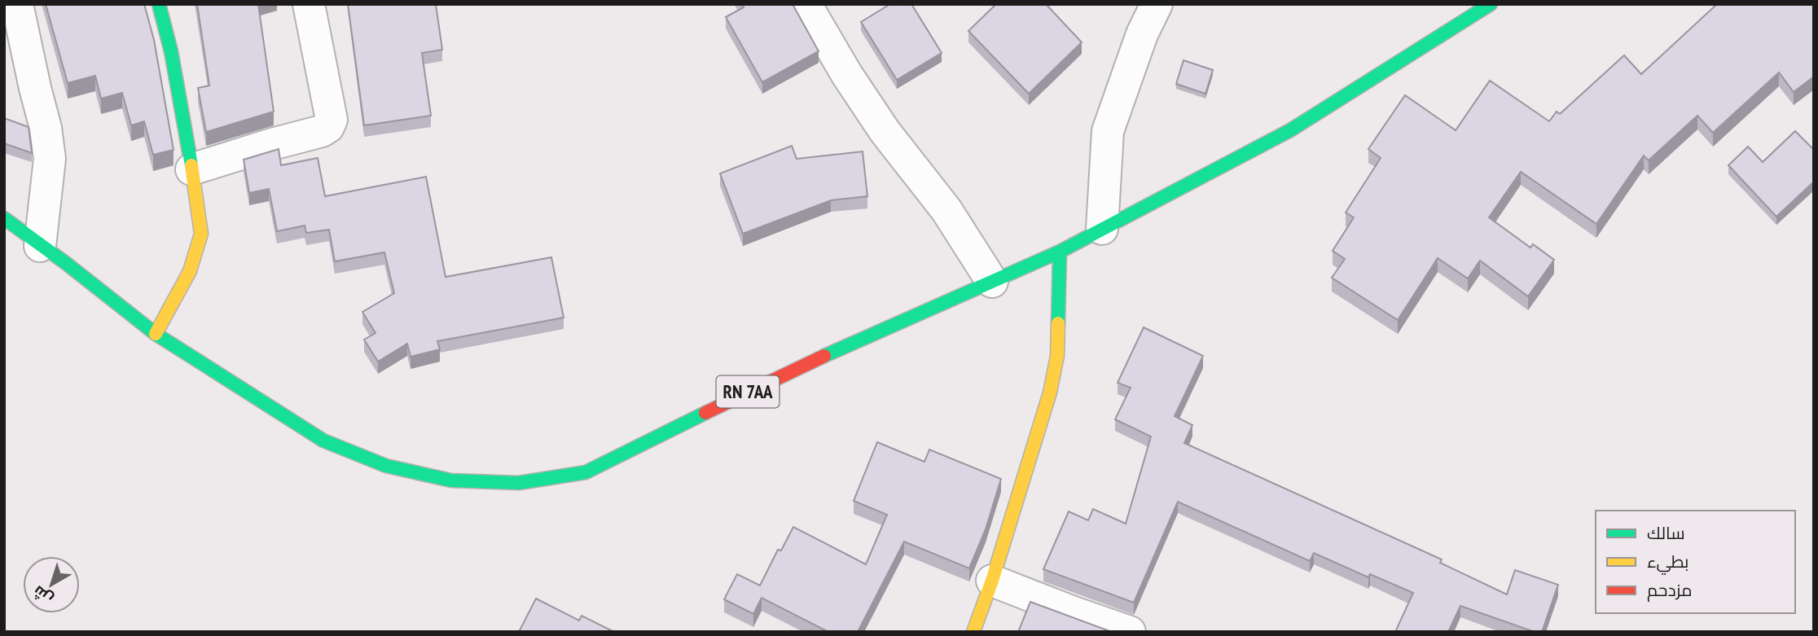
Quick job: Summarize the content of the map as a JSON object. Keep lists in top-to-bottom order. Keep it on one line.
{"streets":{"main road":["RN 7AA"]},"legend":["سالك","بطيء","مزدحم"],"north":"bottom left"}
